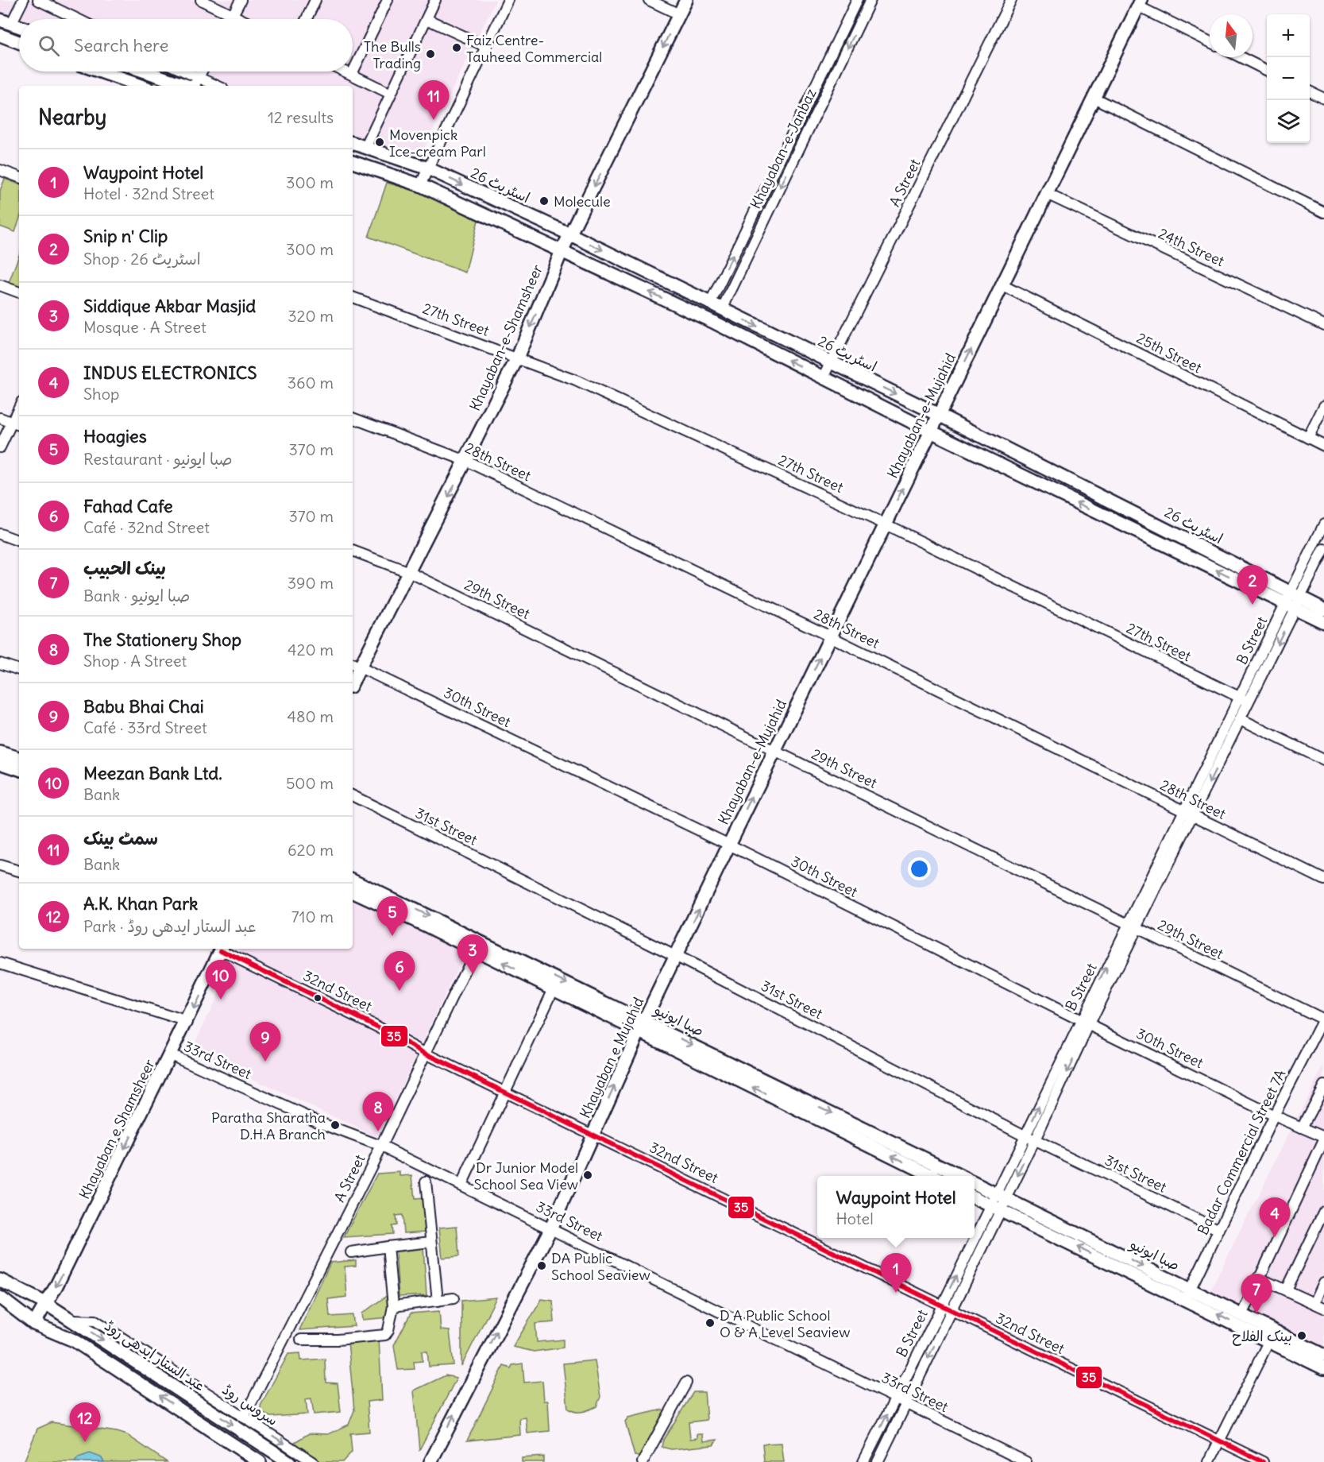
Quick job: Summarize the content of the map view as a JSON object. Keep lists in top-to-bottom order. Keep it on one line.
{"streets":{"main road":["اسٹریٹ 26","Khayaban-e-Shamsheer","Khayaban-e-Mujahid","صبا ایونیو","Khayaban e Mujahid","Khayaban e Shamsheer","عبد الستار ایدھی روڈ"],"street":["Khayaban-e-Janbaz","A Street","24th Street","27th Street","25th Street","28th Street","29th Street","B Street","30th Street","31st Street","32nd Street","33rd Street","Badar Commercial Street 7A","سروس روڈ"]},"crossings":[["Khayaban-e-Janbaz","اسٹریٹ 26"],["A Street","اسٹریٹ 26"],["A Street","32nd Street"],["A Street","صبا ایونیو"],["A Street","33rd Street"],["A Street","سروس روڈ"],["اسٹریٹ 26","Khayaban-e-Shamsheer"],["اسٹریٹ 26","Khayaban-e-Mujahid"],["اسٹریٹ 26","B Street"],["24th Street","Khayaban-e-Mujahid"],["27th Street","Khayaban-e-Shamsheer"],["27th Street","Khayaban-e-Mujahid"],["27th Street","B Street"],["Khayaban-e-Shamsheer","28th Street"],["Khayaban-e-Shamsheer","29th Street"],["Khayaban-e-Shamsheer","30th Street"],["25th Street","Khayaban-e-Mujahid"],["Khayaban-e-Mujahid","28th Street"],["Khayaban-e-Mujahid","29th Street"],["Khayaban-e-Mujahid","30th Street"],["Khayaban-e-Mujahid","Khayaban e Mujahid"],["28th Street","B Street"],["29th Street","B Street"],["29th Street","Badar Commercial Street 7A"],["B Street","30th Street"],["B Street","31st Street"],["B Street","32nd Street"],["B Street","صبا ایونیو"],["B Street","33rd Street"],["30th Street","Khayaban e Mujahid"],["30th Street","Badar Commercial Street 7A"],["31st Street","Khayaban e Mujahid"],["31st Street","Badar Commercial Street 7A"],["32nd Street","Khayaban e Mujahid"],["صبا ایونیو","Khayaban e Mujahid"],["صبا ایونیو","Badar Commercial Street 7A"],["Khayaban e Mujahid","33rd Street"],["33rd Street","Khayaban e Shamsheer"],["Khayaban e Shamsheer","عبد الستار ایدھی روڈ"],["عبد الستار ایدھی روڈ","سروس روڈ"]],"one_way":["Khayaban-e-Shamsheer","Khayaban-e-Mujahid","Khayaban e Mujahid","Khayaban e Shamsheer"],"places":["Faiz Centre- Tauheed Commercial","The Bulls Trading","Movenpick Ice-cream Parl","Molecule","Paratha Sharatha D.H.A Branch","Dr Junior Model School Sea View","DA Public School Seaview","D A Public School O & A Level Seaview","بینک الفلاح"],"lines":["transit line 35"],"north":"top","page":{"map_buttons":["+","−"],"search":"Search here","pins":["11","2","5","3","6","10","9","8","4","1","7","12"],"heading":["Nearby","12 results"],"list":[{"mark":"1","name":"Waypoint Hotel","note":"Hotel · 32nd Street","value":"300 m"},{"mark":"2","name":"Snip n' Clip","note":"Shop · اسٹریٹ 26","value":"300 m"},{"mark":"3","name":"Siddique Akbar Masjid","note":"Mosque · A Street","value":"320 m"},{"mark":"4","name":"INDUS ELECTRONICS","note":"Shop","value":"360 m"},{"mark":"5","name":"Hoagies","note":"Restaurant · صبا ایونیو","value":"370 m"},{"mark":"6","name":"Fahad Cafe","note":"Café · 32nd Street","value":"370 m"},{"mark":"7","name":"بينک الحبيب","note":"Bank · صبا ایونیو","value":"390 m"},{"mark":"8","name":"The Stationery Shop","note":"Shop · A Street","value":"420 m"},{"mark":"9","name":"Babu Bhai Chai","note":"Café · 33rd Street","value":"480 m"},{"mark":"10","name":"Meezan Bank Ltd.","note":"Bank","value":"500 m"},{"mark":"11","name":"سمٹ بینک","note":"Bank","value":"620 m"},{"mark":"12","name":"A.K. Khan Park","note":"Park · عبد الستار ایدھی روڈ","value":"710 m"}],"popup":["Waypoint Hotel","Hotel"]}}
